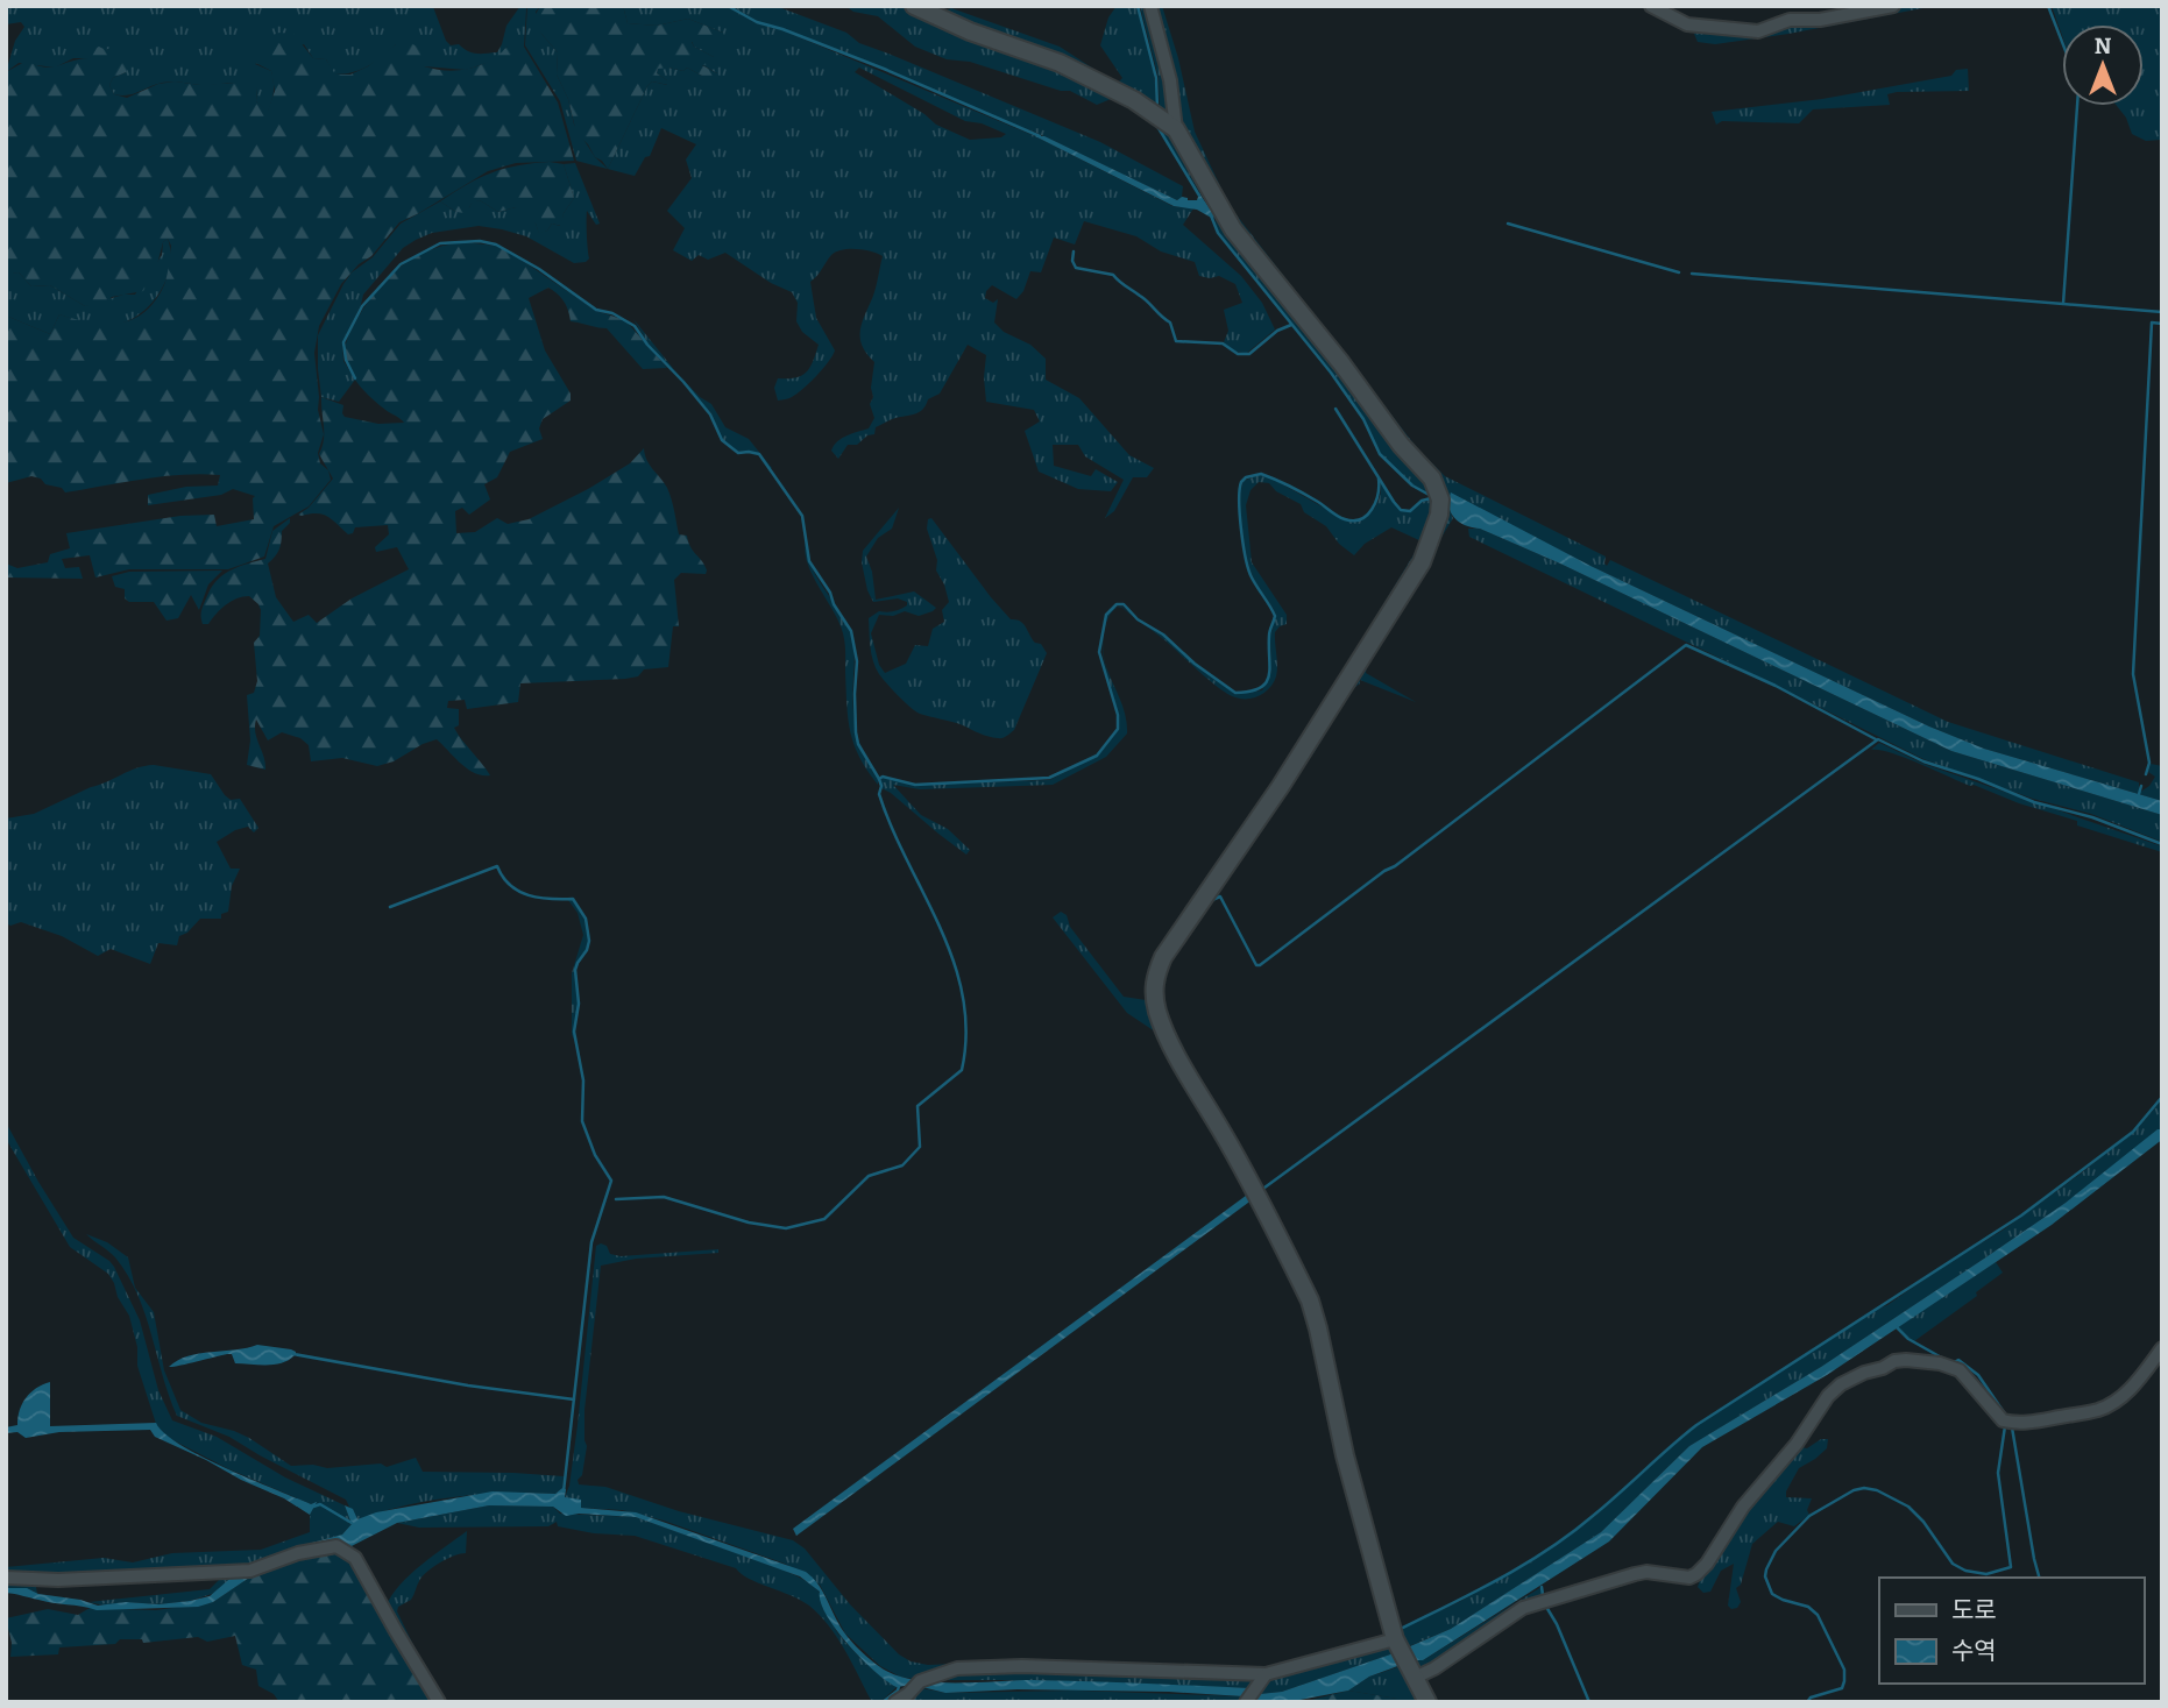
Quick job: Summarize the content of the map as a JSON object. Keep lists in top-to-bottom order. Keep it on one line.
{"legend":["도로","수역"],"north":"top"}
